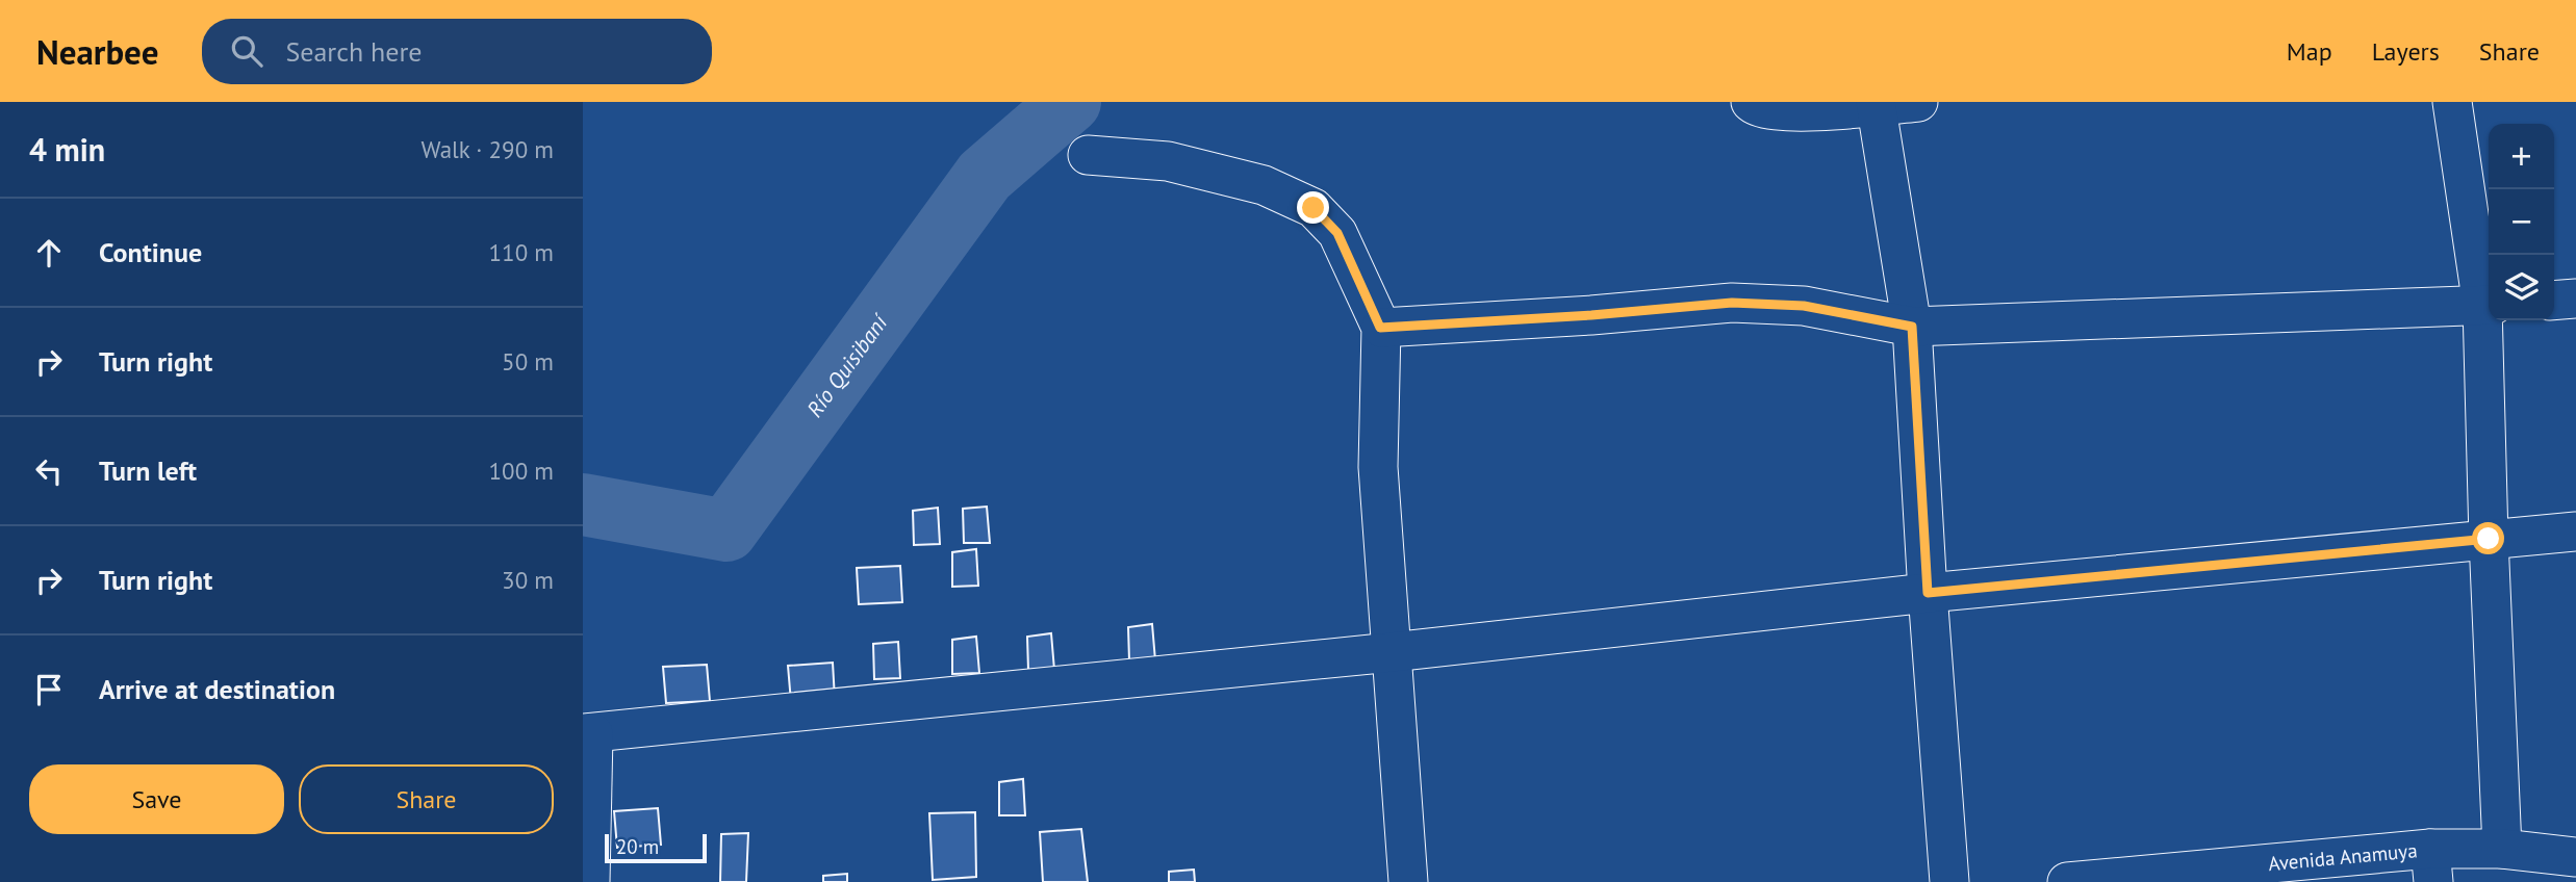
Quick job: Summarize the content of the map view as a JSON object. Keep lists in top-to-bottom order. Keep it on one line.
{"streets":{"street":["Avenida Anamuya"]},"water":["Río Quisibaní"],"scale_bar":"20 m","page":{"header":"Nearbee","search":"Search here","nav":["Map","Layers","Share"],"heading":["4 min","Walk · 290 m"],"map_buttons":["+","−"],"list":[["Continue","110 m"],["Turn right","50 m"],["Turn left","100 m"],["Turn right","30 m"],"Arrive at destination"],"buttons":["Save","Share"],"scale":"20 m"}}
